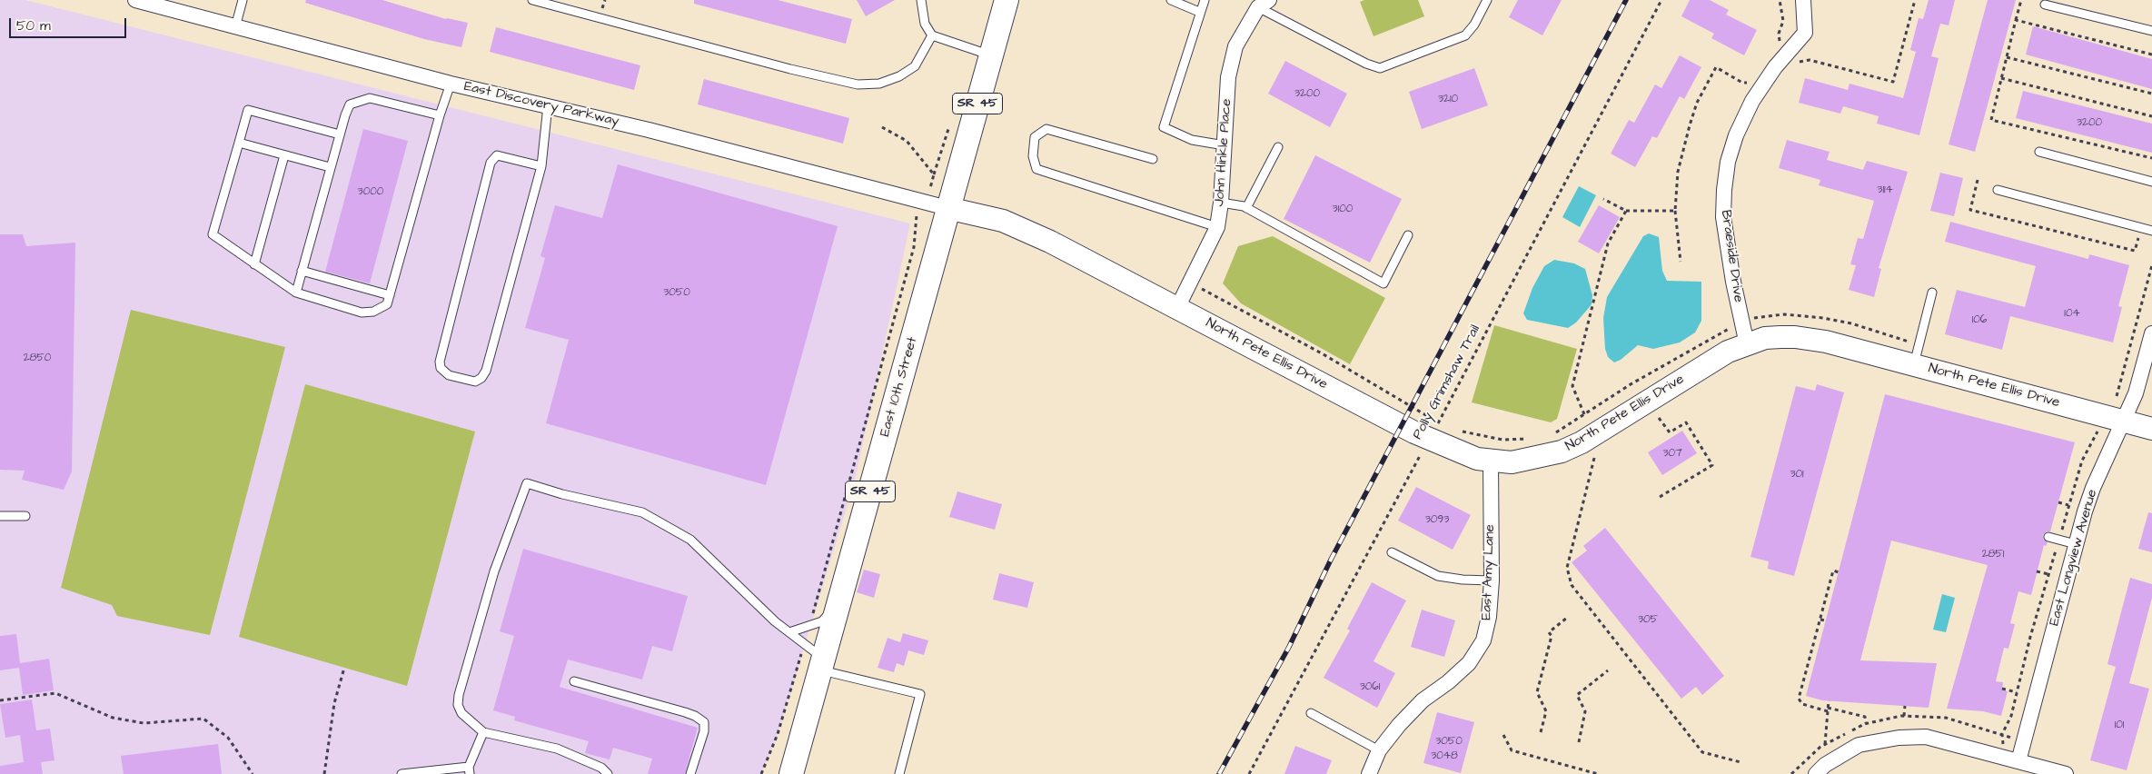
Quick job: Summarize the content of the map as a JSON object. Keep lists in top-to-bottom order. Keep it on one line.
{"streets":{"main road":["SR 45","East 10th Street"],"street":["East Discovery Parkway","John Hinkle Place","Braeside Drive","North Pete Ellis Drive","East Longview Avenue","East Amy Lane"],"path":["Polly Grimshaw Trail"]},"crossings":[["East Discovery Parkway","North Pete Ellis Drive"],["East Discovery Parkway","East 10th Street"],["John Hinkle Place","North Pete Ellis Drive"],["Braeside Drive","North Pete Ellis Drive"],["North Pete Ellis Drive","Polly Grimshaw Trail"],["North Pete Ellis Drive","East 10th Street"],["North Pete Ellis Drive","East Longview Avenue"],["North Pete Ellis Drive","East Amy Lane"]],"house_numbers":["3200","3210","3200","3114","3000","3100","3050","104","106","2850","307","301","3093","2851","305","3061","101","3050","3048"],"scale_bar":"50 m"}
